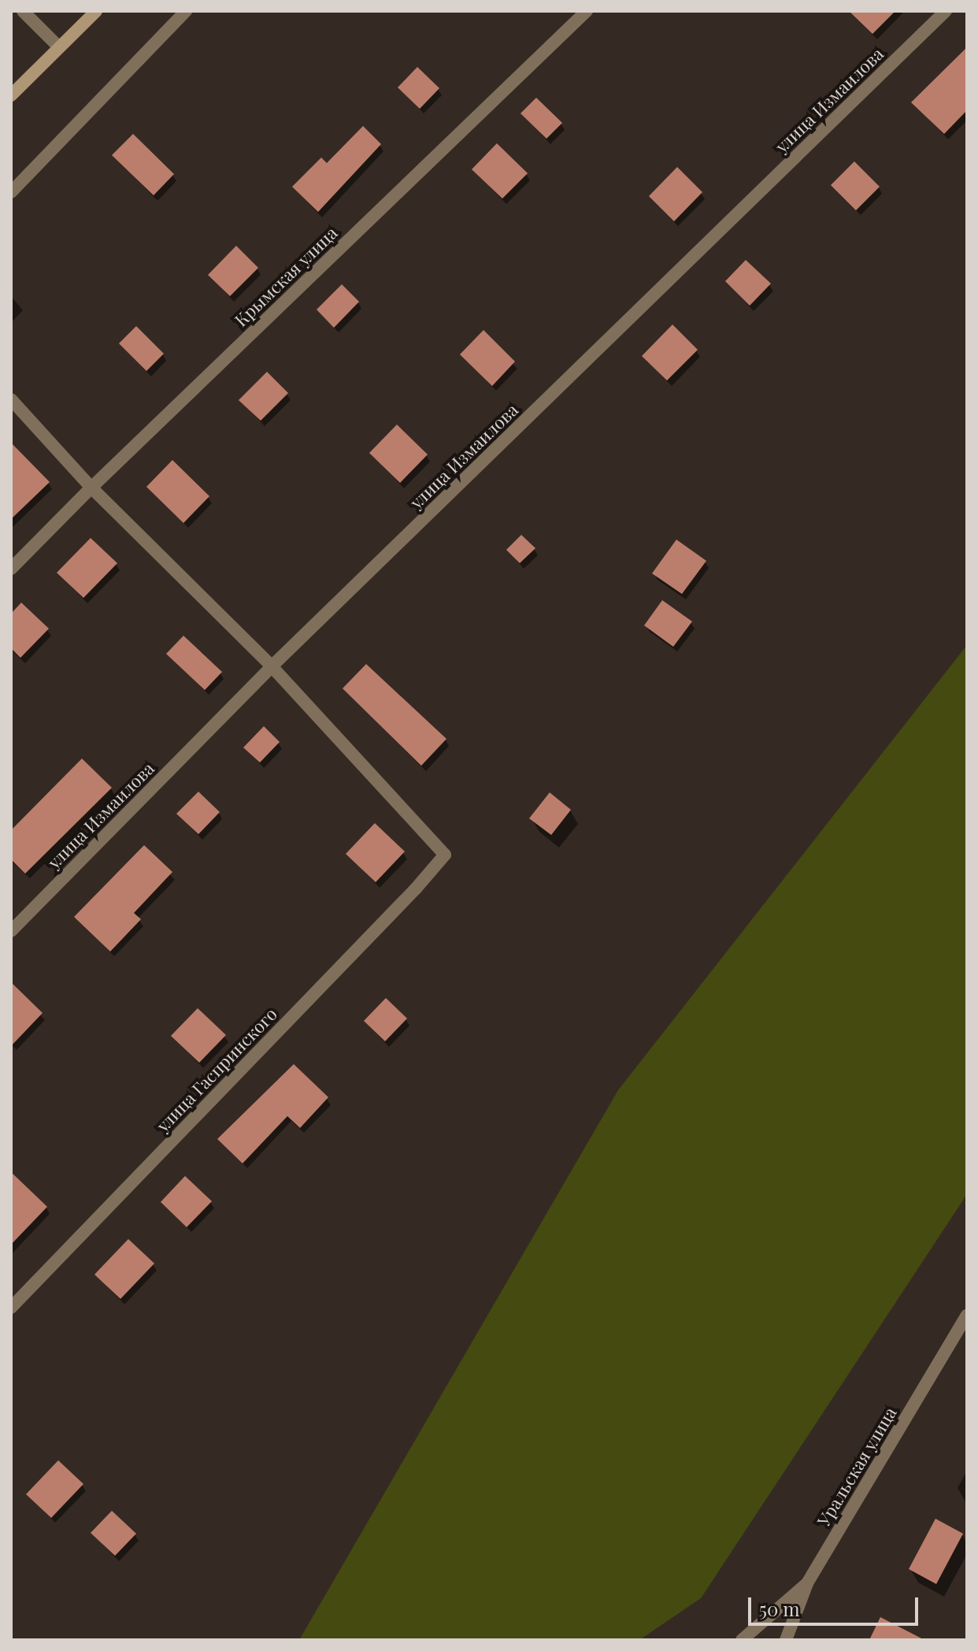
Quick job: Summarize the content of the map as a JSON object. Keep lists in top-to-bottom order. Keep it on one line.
{"streets":{"street":["улица Измаилова","Крымская улица","улица Гаспринского","Уральская улица"]},"crossings":[["улица Измаилова","улица Гаспринского"]],"scale_bar":"50 m"}
